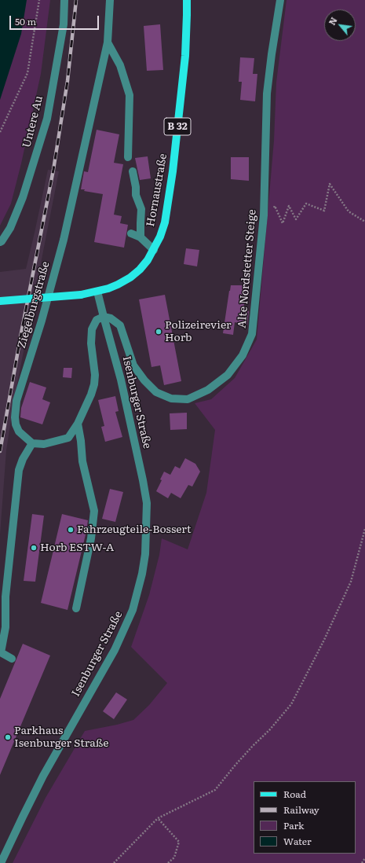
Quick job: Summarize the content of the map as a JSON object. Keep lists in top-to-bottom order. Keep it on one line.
{"streets":{"main road":["B 32","Hornaustraße"],"street":["Untere Au","Alte Nordstetter Steige","Ziegelburgstraße","Isenburger Straße"]},"crossings":[["Hornaustraße","Isenburger Straße"],["Alte Nordstetter Steige","Isenburger Straße"]],"places":["Polizeirevier Horb","Fahrzeugteile-Bossert","Horb ESTW-A","Parkhaus Isenburger Straße"],"legend":["Road","Railway","Park","Water"],"scale_bar":"50 m","north":"top left"}
